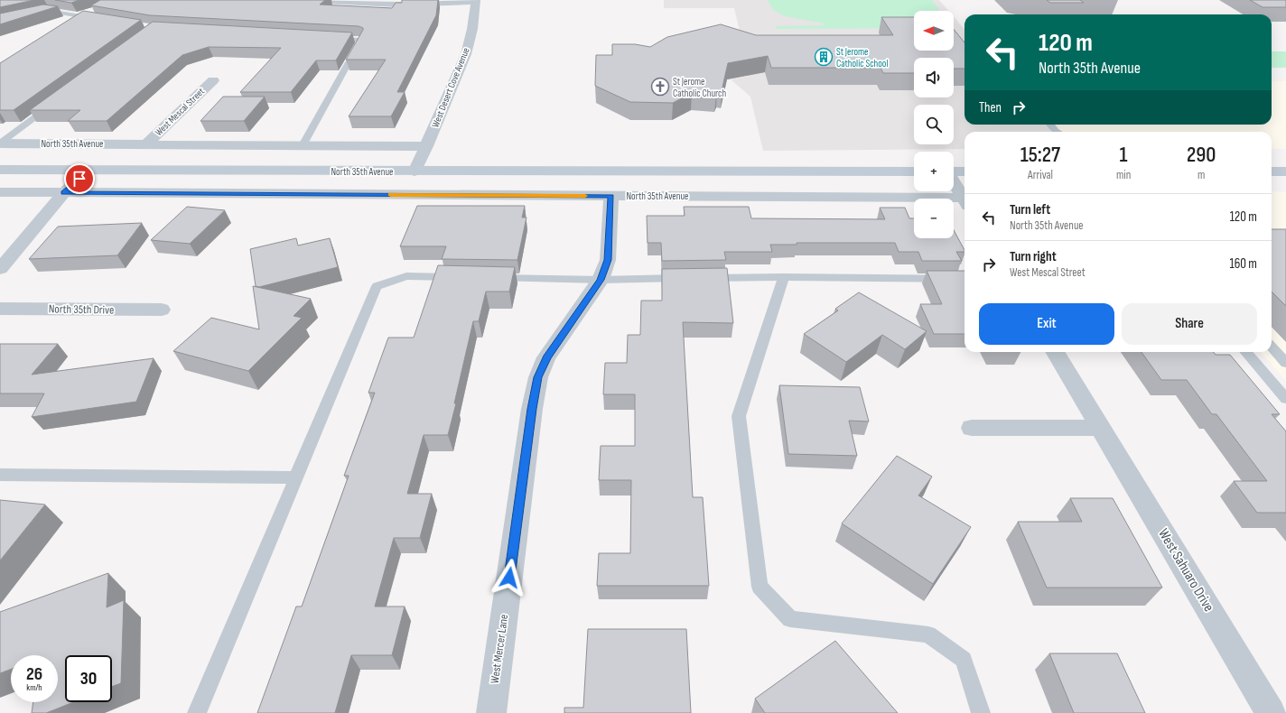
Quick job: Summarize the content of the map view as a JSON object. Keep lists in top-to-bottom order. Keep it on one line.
{"streets":{"main road":["North 35th Avenue"],"street":["West Desert Cove Avenue","West Mescal Street","North 35th Drive","West Sahuaro Drive","West Mercer Lane"]},"crossings":[["West Desert Cove Avenue","North 35th Avenue"],["West Mescal Street","North 35th Avenue"],["North 35th Avenue","West Mercer Lane"]],"places":{"building":["St Jerome Catholic School"],"church":["St Jerome Catholic Church"]},"north":"left","page":{"map_buttons":["+","−"],"turn":["120 m","North 35th Avenue"],"then":"Then","eta":["15:27","Arrival","1","min","290","m"],"list":[{"name":"Turn left","note":"North 35th Avenue","value":"120 m"},{"name":"Turn right","note":"West Mescal Street","value":"160 m"}],"buttons":["Exit","Share"],"speed":"26 km/h","limit":"30"}}
